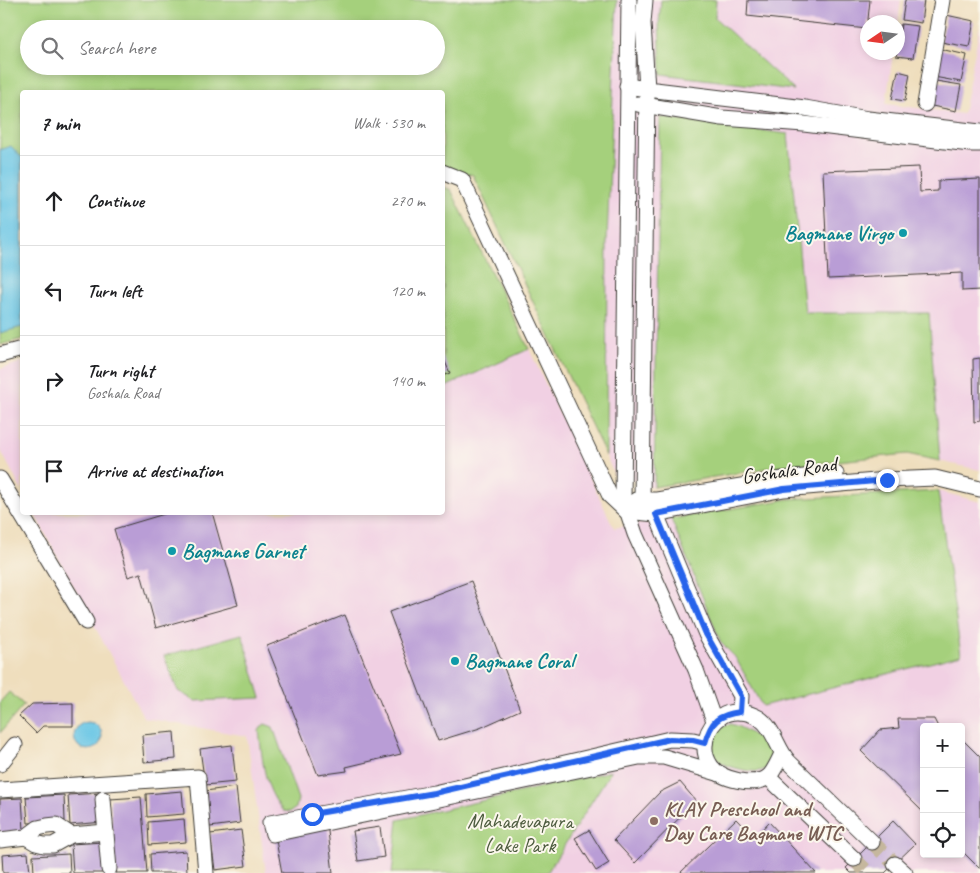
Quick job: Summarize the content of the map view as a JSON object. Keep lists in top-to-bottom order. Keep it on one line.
{"streets":{"street":["Goshala Road"]},"parks":["Mahadevapura Lake Park"],"places":["Bagmane Virgo","Bagmane Garnet","Bagmane Coral","KLAY Preschool and Day Care Bagmane WTC"],"north":"left","page":{"search":"Search here","heading":["7 min","Walk · 530 m"],"list":[["Continue","270 m"],["Turn left","120 m"],["Turn right","Goshala Road","140 m"],"Arrive at destination"],"map_buttons":["+","−"]}}
